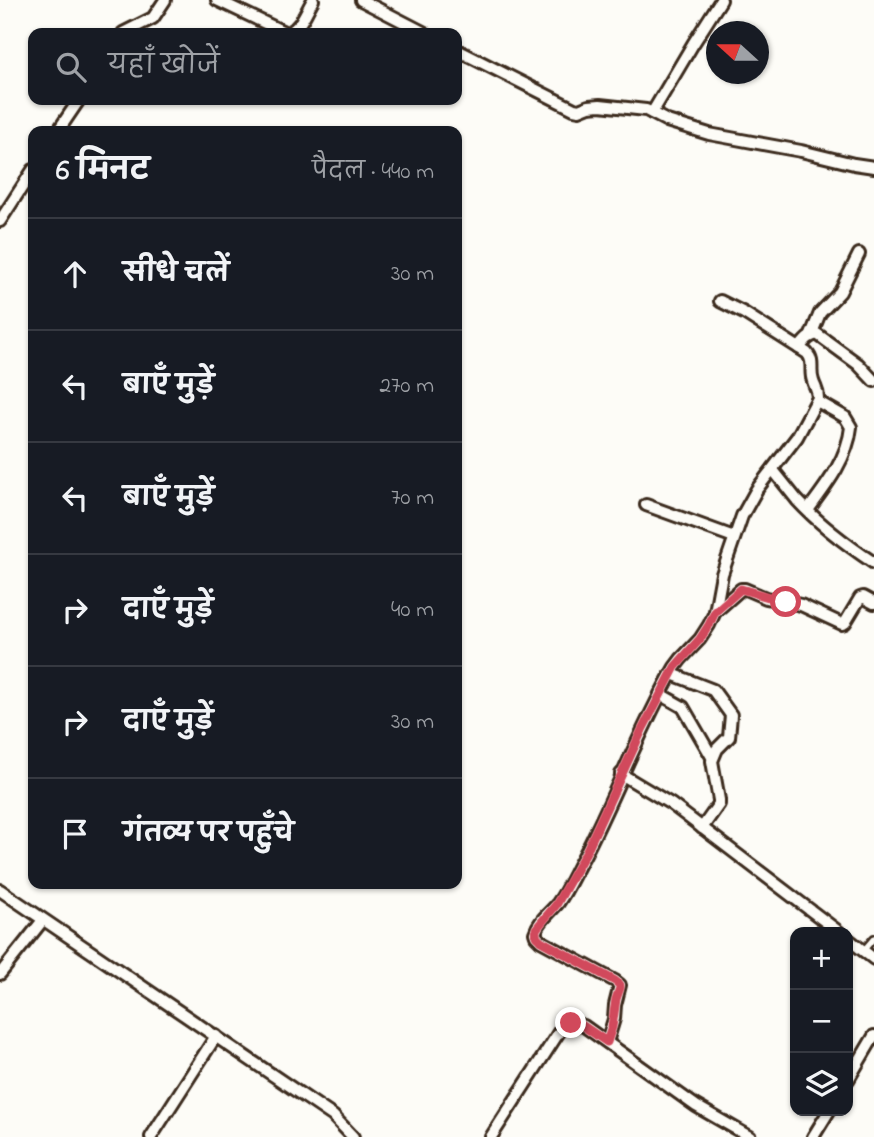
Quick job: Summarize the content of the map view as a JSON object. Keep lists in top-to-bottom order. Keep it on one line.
{"north":"left","page":{"search":"यहाँ खोजें","heading":["6 मिनट","पैदल · 440 m"],"list":[["सीधे चलें","30 m"],["बाएँ मुड़ें","270 m"],["बाएँ मुड़ें","70 m"],["दाएँ मुड़ें","40 m"],["दाएँ मुड़ें","30 m"],"गंतव्य पर पहुँचे"],"map_buttons":["+","−"]}}
